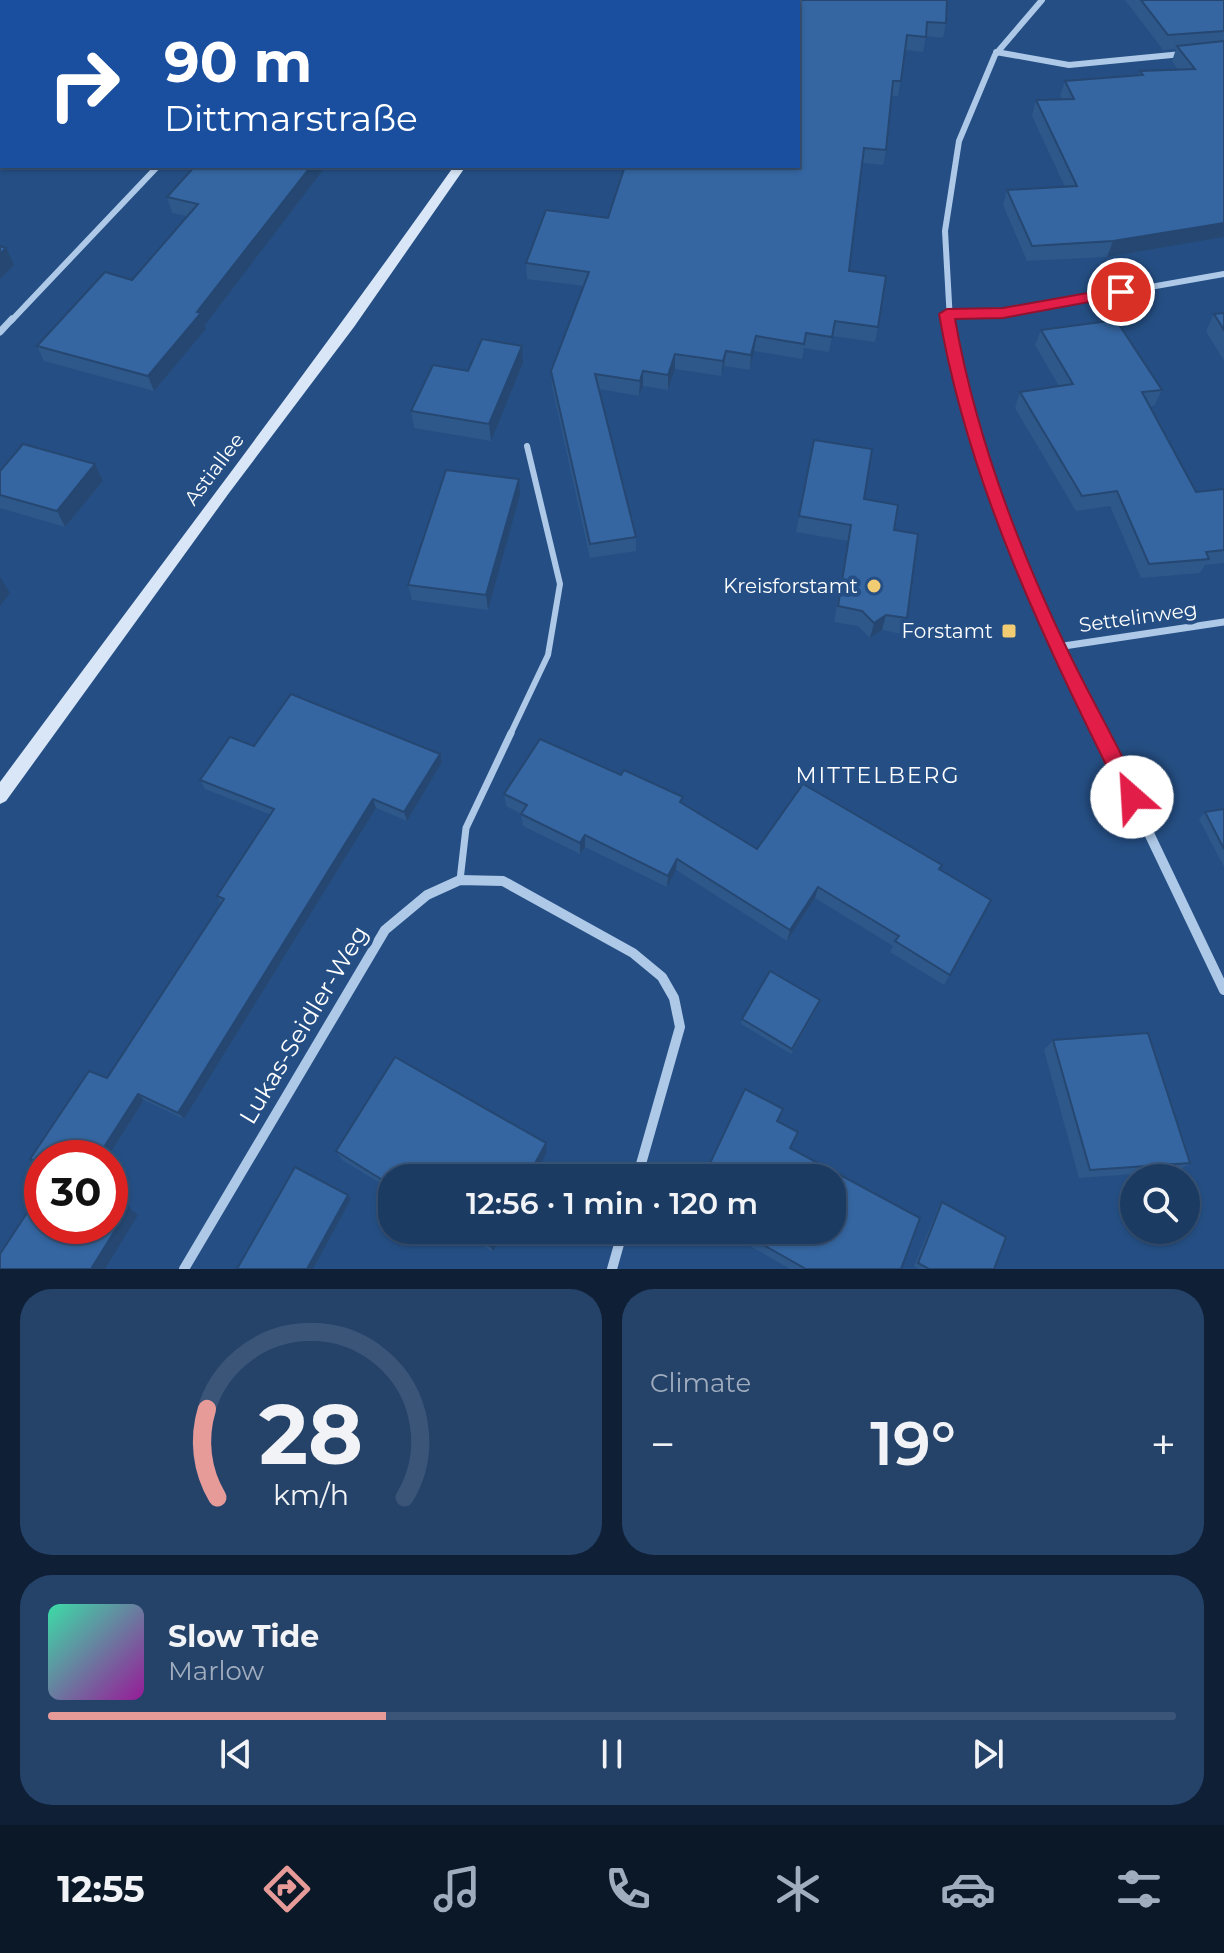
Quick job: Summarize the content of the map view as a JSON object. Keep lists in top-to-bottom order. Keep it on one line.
{"streets":{"street":["Astiallee","Settelinweg","Lukas-Seidler-Weg"]},"districts":["MITTELBERG"],"places":{"other":["Kreisforstamt"],"transit":["Forstamt"]},"page":{"turn":["90 m","Dittmarstraße"],"limit":"30","trip":"12:56 · 1 min · 120 m","tile":"Climate","heat":["−","19°","+"],"song":["Slow Tide","Marlow"],"tabs":"12:55","gauge":["28","km/h"]}}
